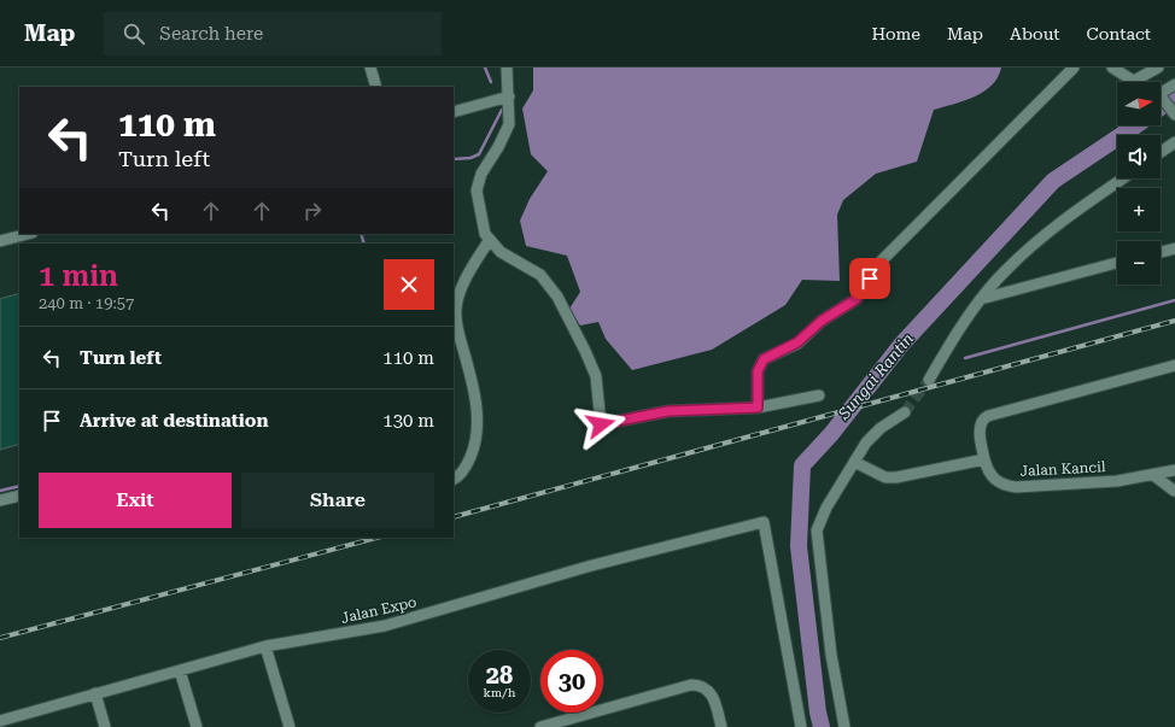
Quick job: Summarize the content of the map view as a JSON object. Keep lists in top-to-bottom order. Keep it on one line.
{"streets":{"street":["Jalan Kancil","Jalan Expo"]},"water":["Sungai Rantin"],"north":"right","page":{"header":"Map","search":"Search here","nav":["Home","Map","About","Contact"],"map_buttons":["+","−"],"turn":["110 m","Turn left"],"heading":["1 min","240 m · 19:57"],"list":[{"name":"Turn left","value":"110 m"},{"name":"Arrive at destination","value":"130 m"}],"buttons":["Exit","Share"],"speed":"28 km/h","limit":"30"}}
